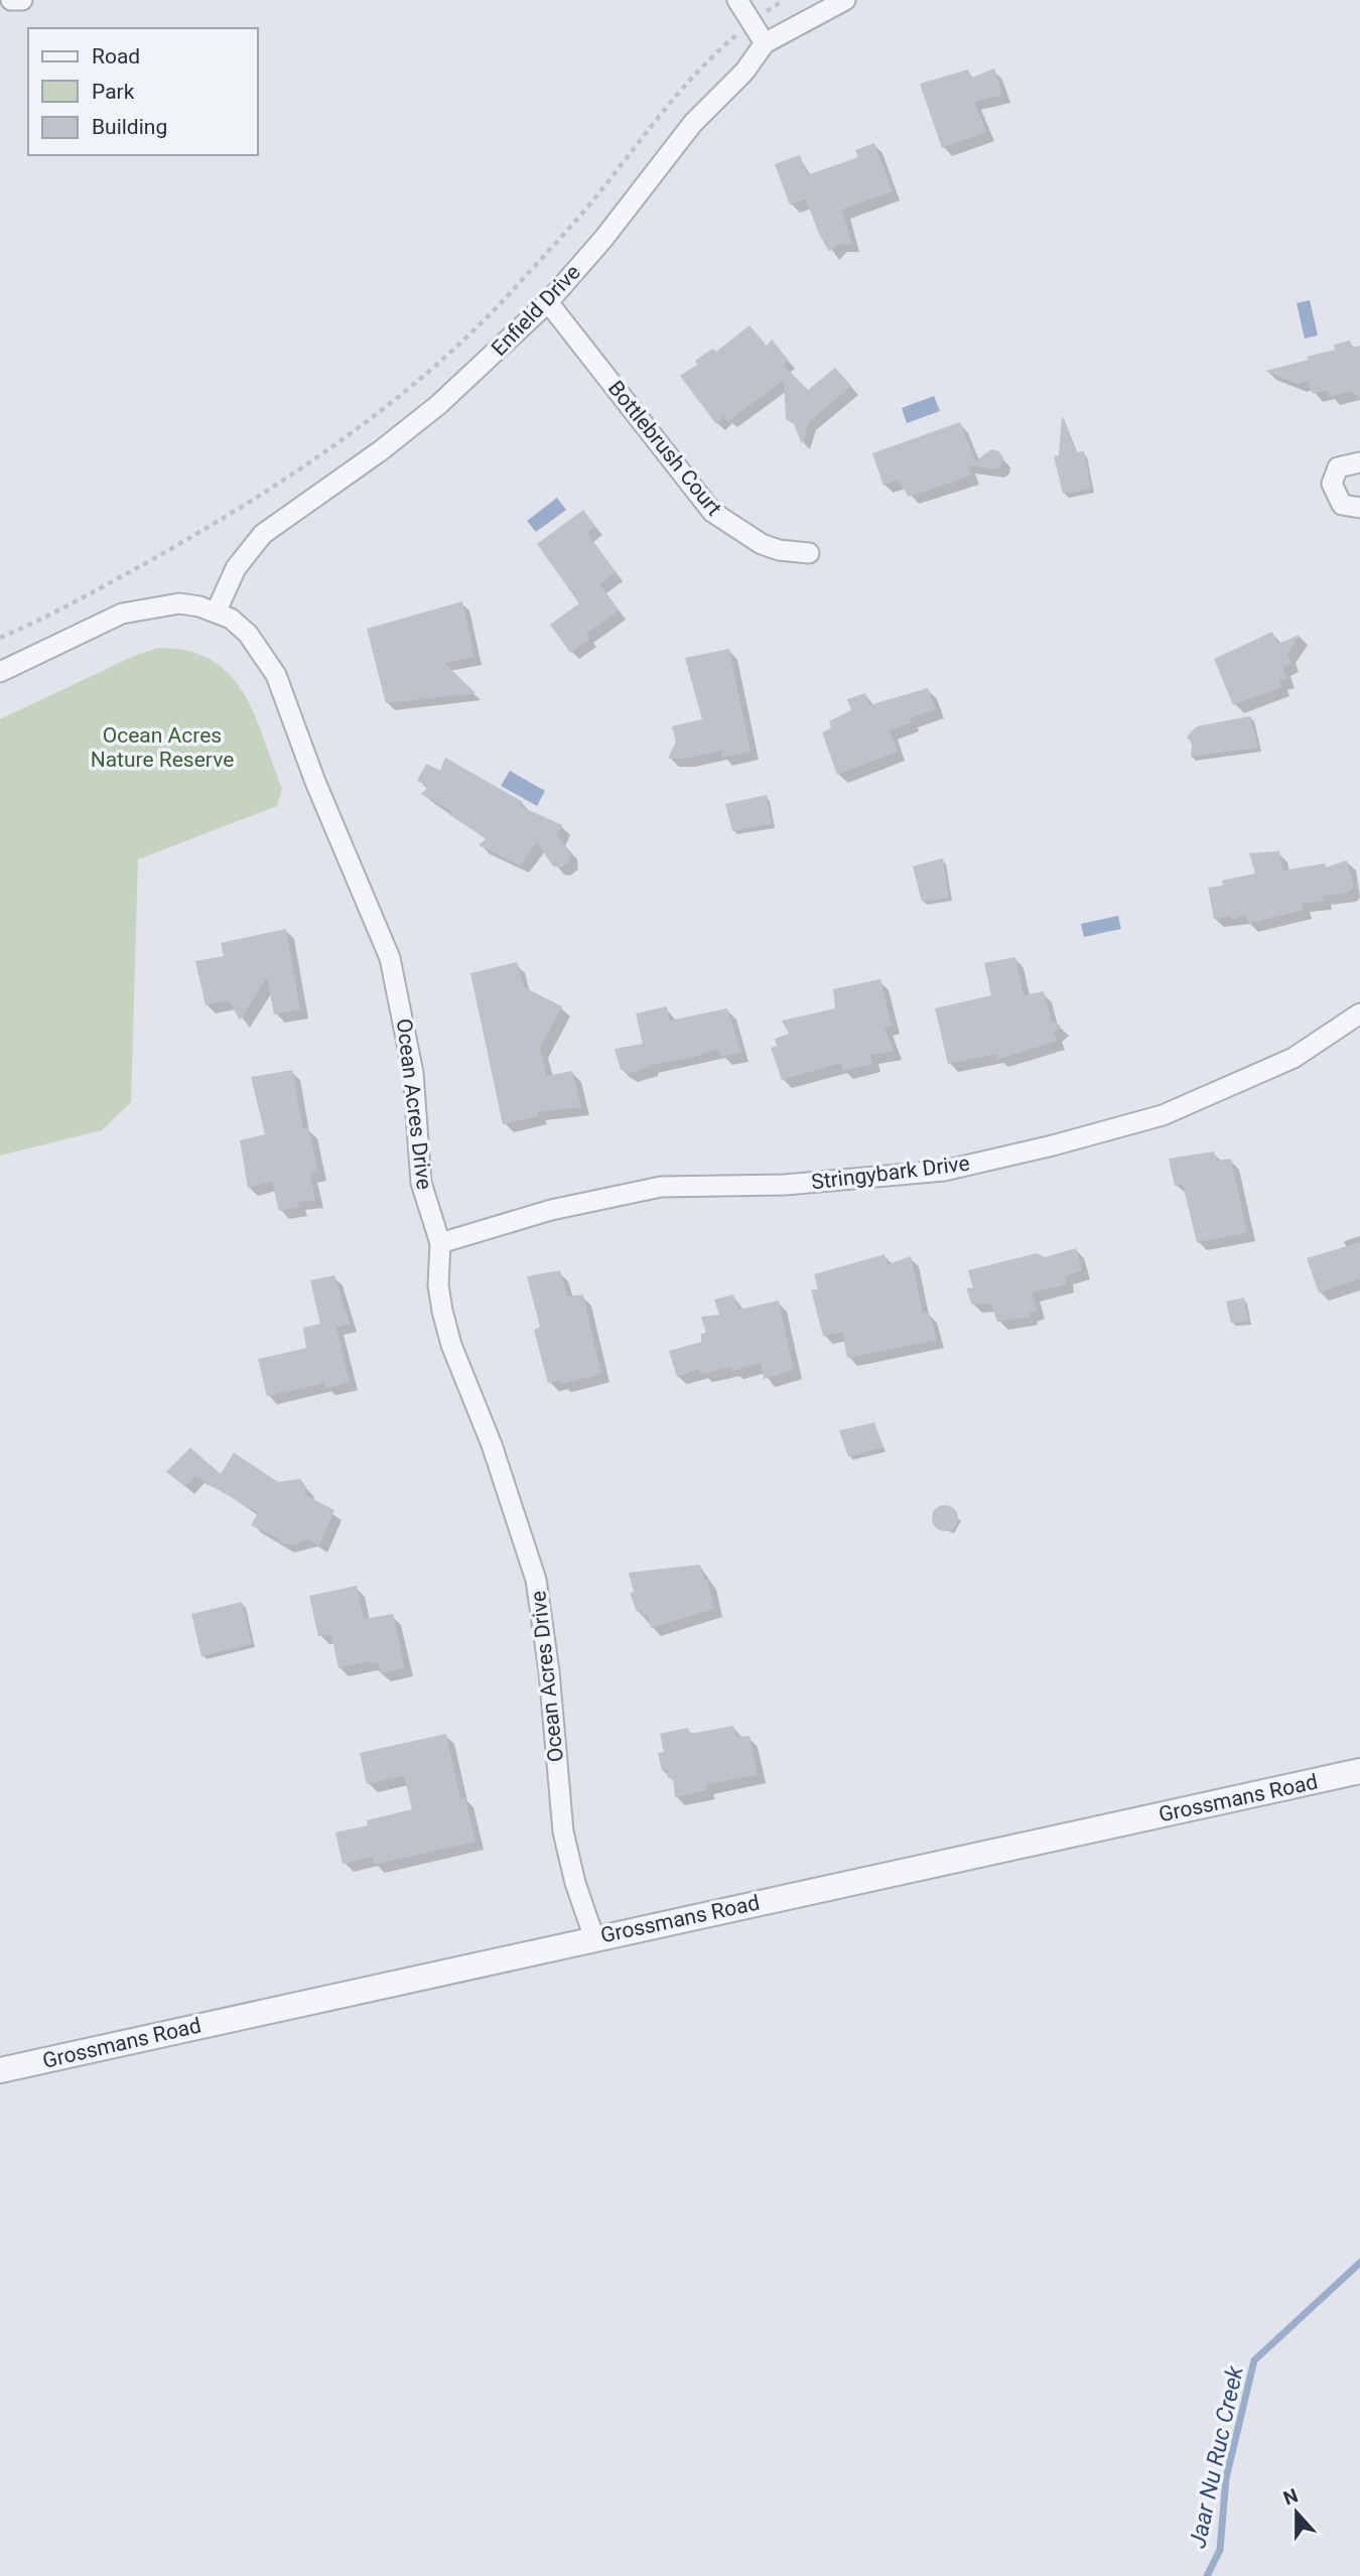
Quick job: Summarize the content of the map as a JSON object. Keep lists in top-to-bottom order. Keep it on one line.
{"streets":{"street":["Enfield Drive","Bottlebrush Court","Ocean Acres Drive","Stringybark Drive","Grossmans Road"]},"crossings":[["Enfield Drive","Bottlebrush Court"],["Enfield Drive","Ocean Acres Drive"],["Ocean Acres Drive","Stringybark Drive"],["Ocean Acres Drive","Grossmans Road"]],"water":["Jaar Nu Ruc Creek"],"parks":["Ocean Acres Nature Reserve"],"legend":["Road","Park","Building"],"north":"top"}
